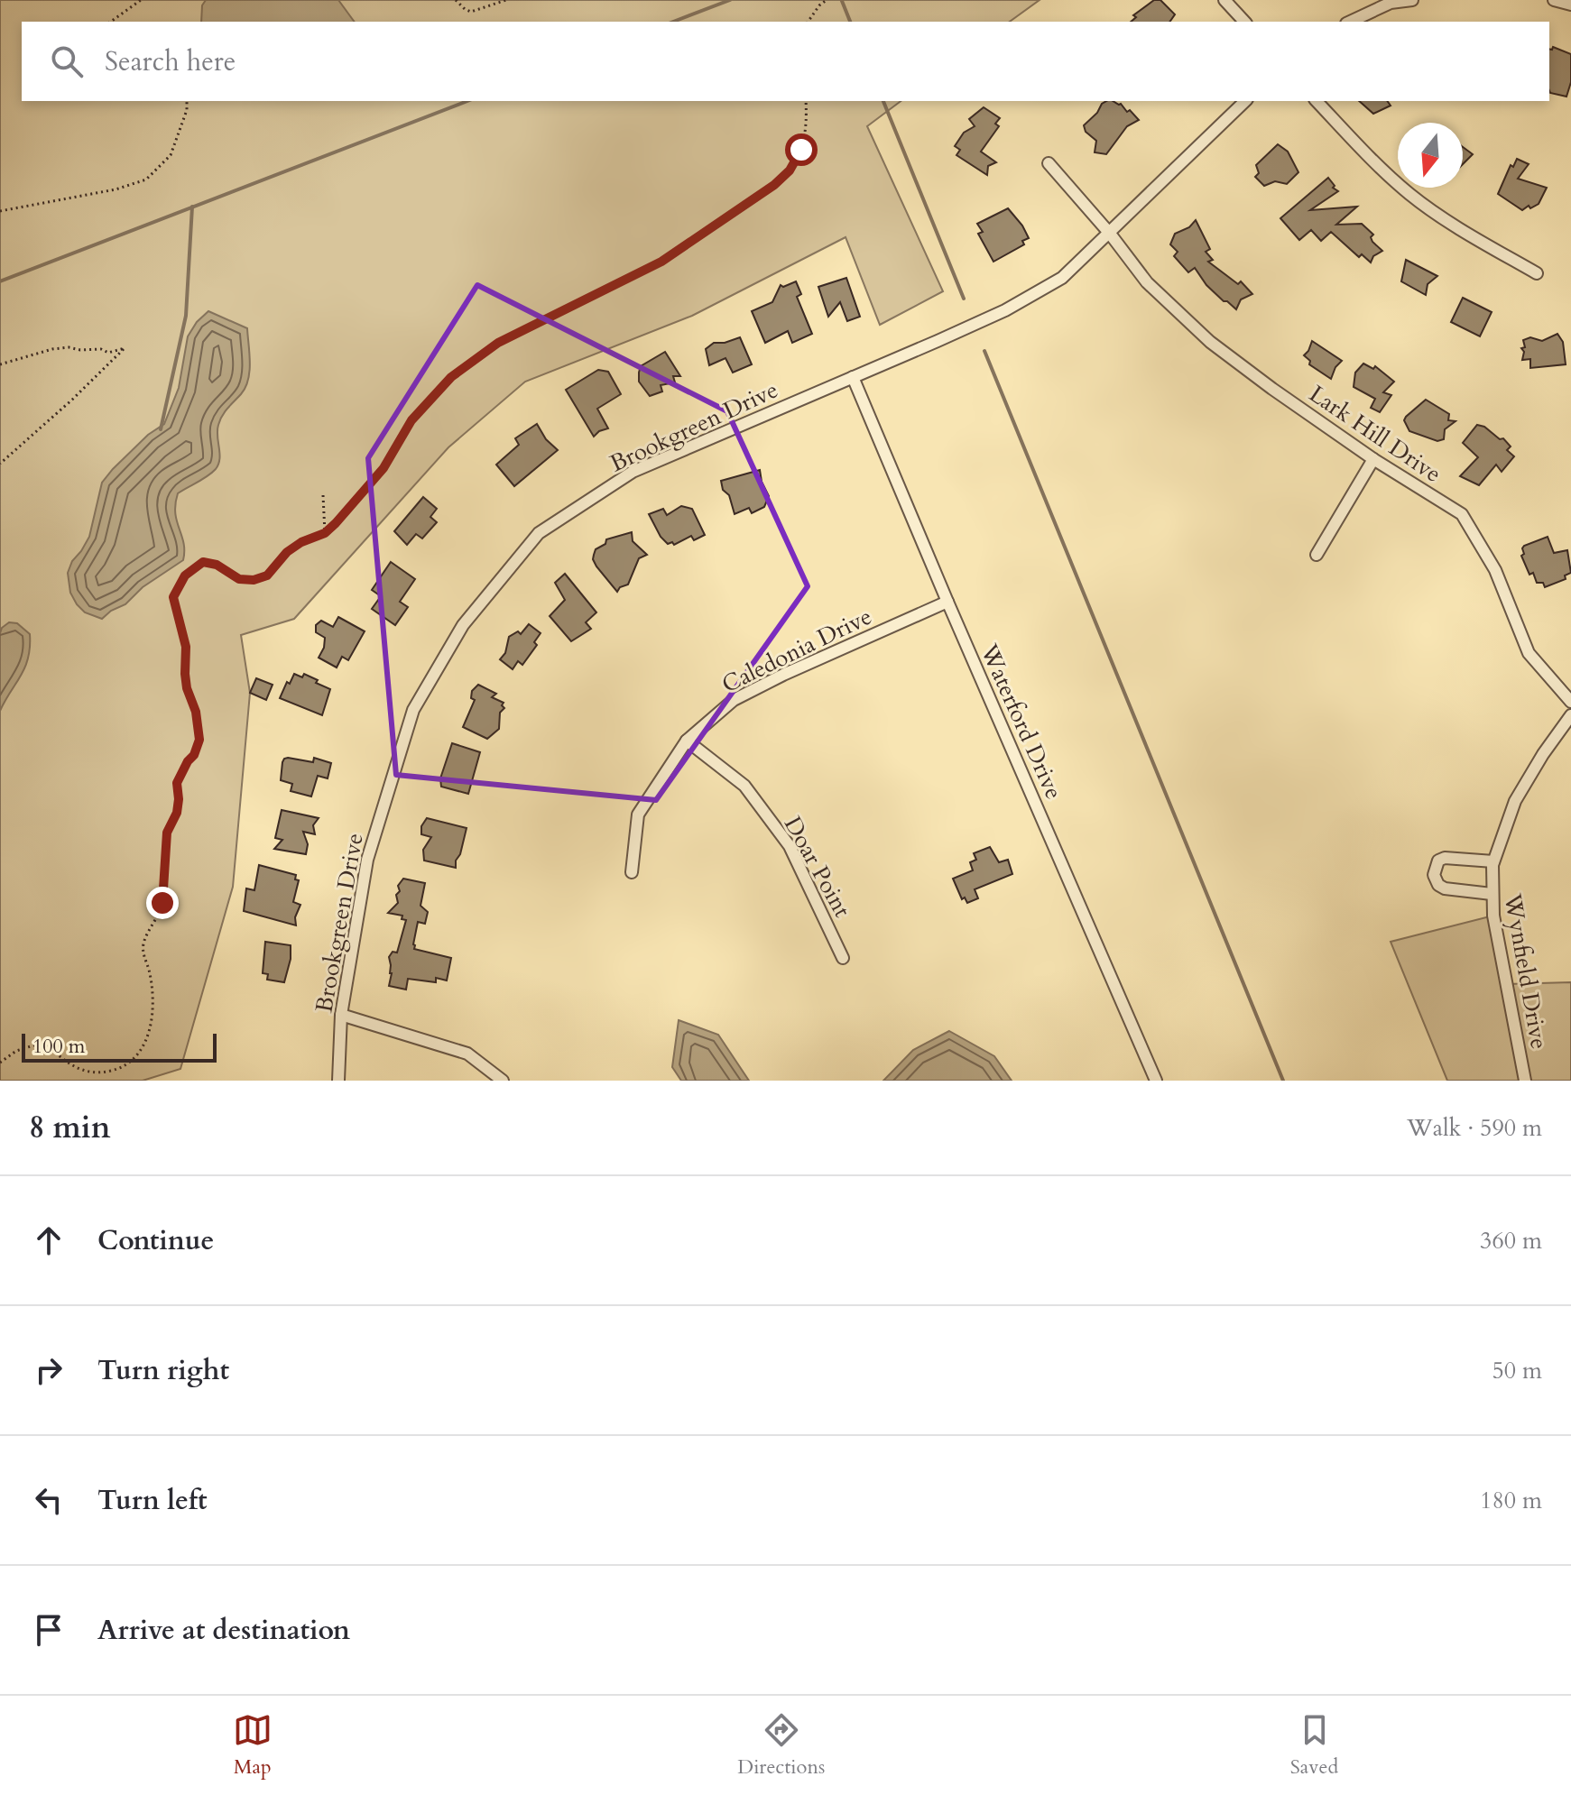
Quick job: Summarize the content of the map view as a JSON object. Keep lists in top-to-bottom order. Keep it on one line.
{"streets":{"street":["Brookgreen Drive","Lark Hill Drive","Caledonia Drive","Waterford Drive","Doar Point","Wynfield Drive"]},"crossings":[["Brookgreen Drive","Lark Hill Drive"],["Brookgreen Drive","Waterford Drive"],["Caledonia Drive","Waterford Drive"],["Caledonia Drive","Doar Point"]],"scale_bar":"100 m","north":"bottom","page":{"search":"Search here","scale":"100 m","heading":["8 min","Walk · 590 m"],"list":[["Continue","360 m"],["Turn right","50 m"],["Turn left","180 m"],"Arrive at destination"],"nav":["Map","Directions","Saved"]}}
